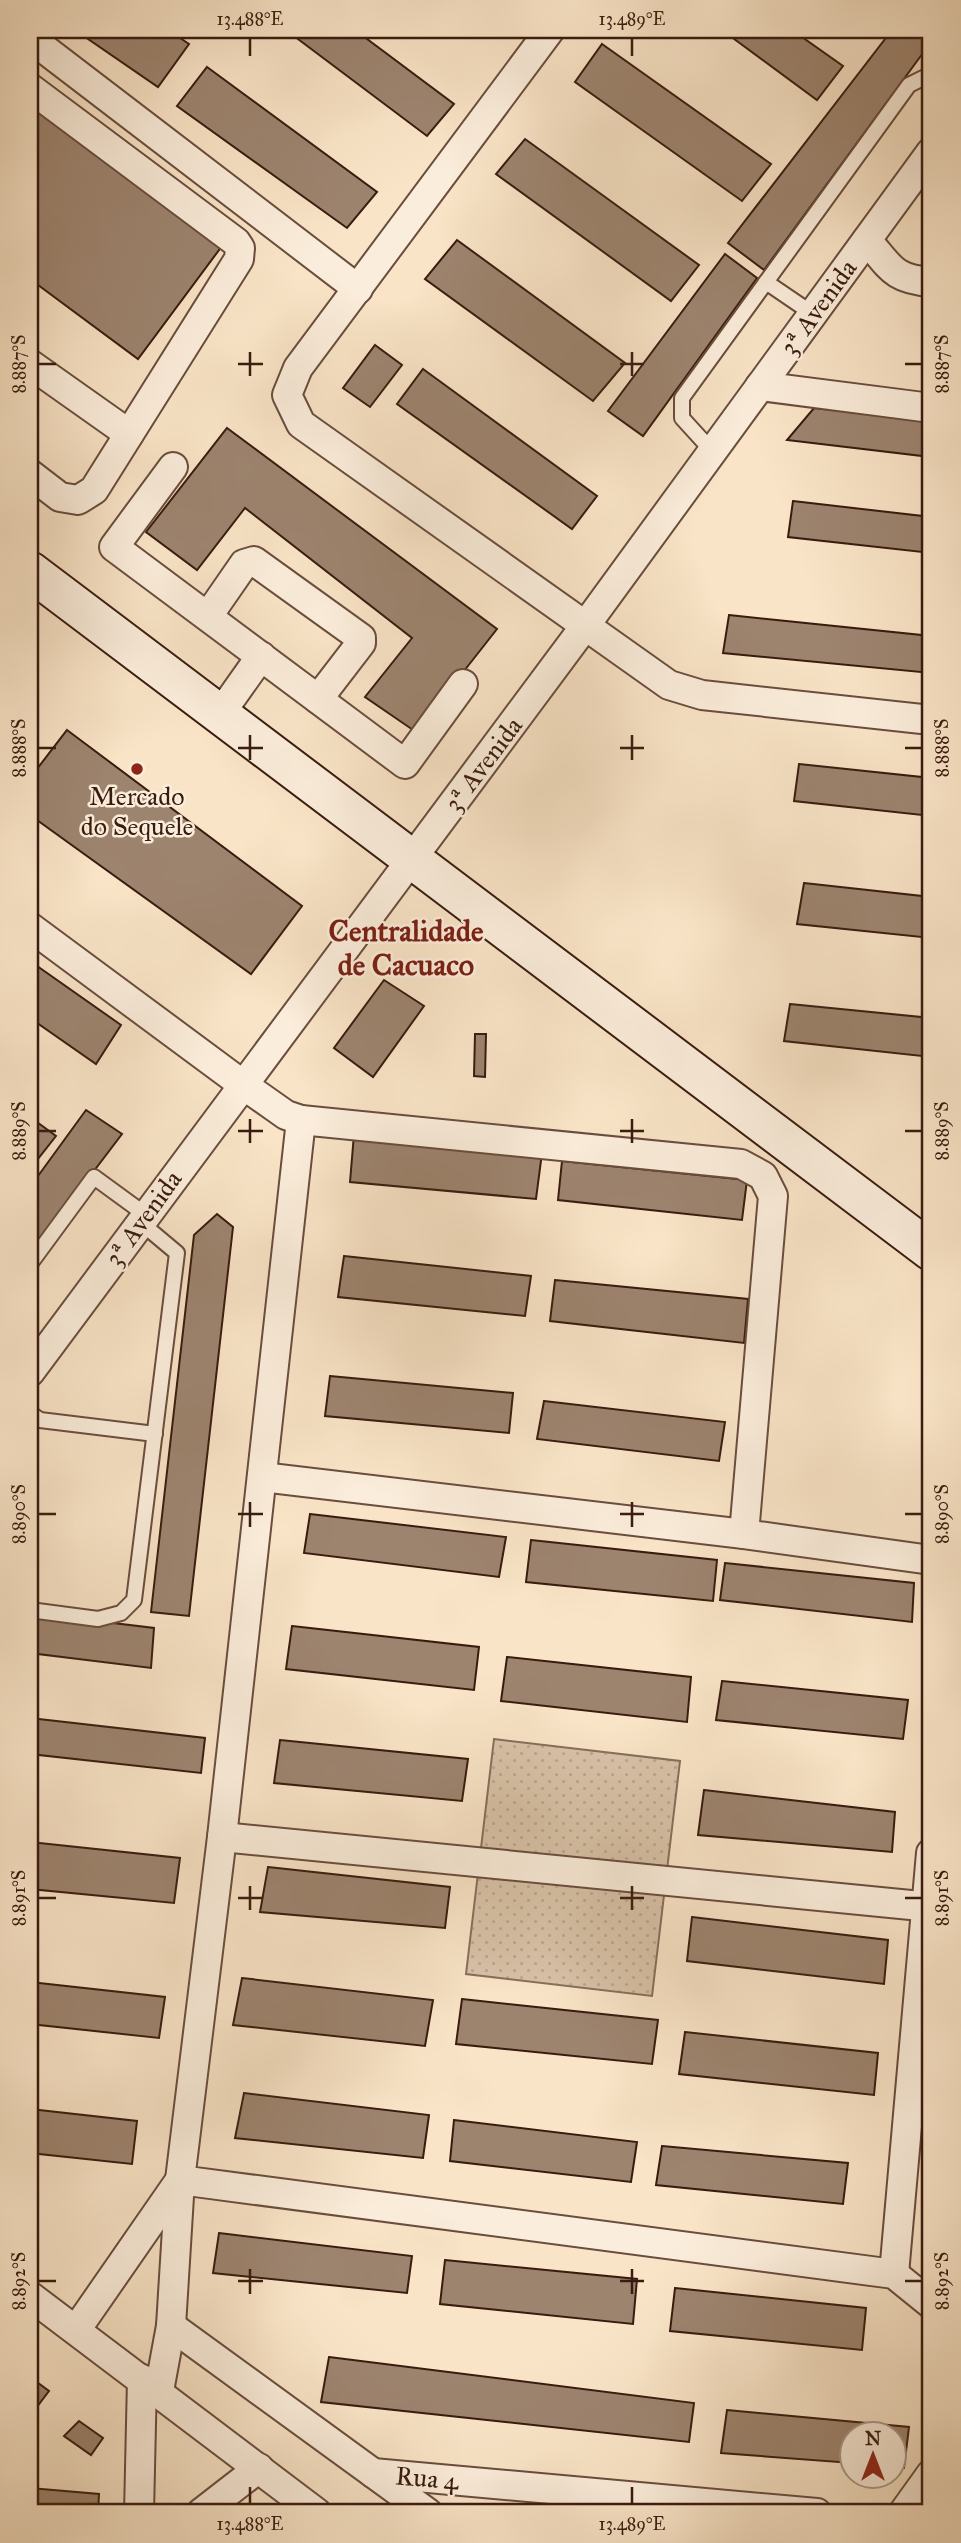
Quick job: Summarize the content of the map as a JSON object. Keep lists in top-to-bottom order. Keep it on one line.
{"streets":{"street":["3ª Avenida","Rua 4"]},"districts":["Centralidade de Cacuaco"],"places":["Mercado do Sequele"],"north":"top","coordinates":["13.488°E","13.489°E","8.887°S","8.888°S","8.889°S","8.890°S","8.891°S","8.892°S"]}
